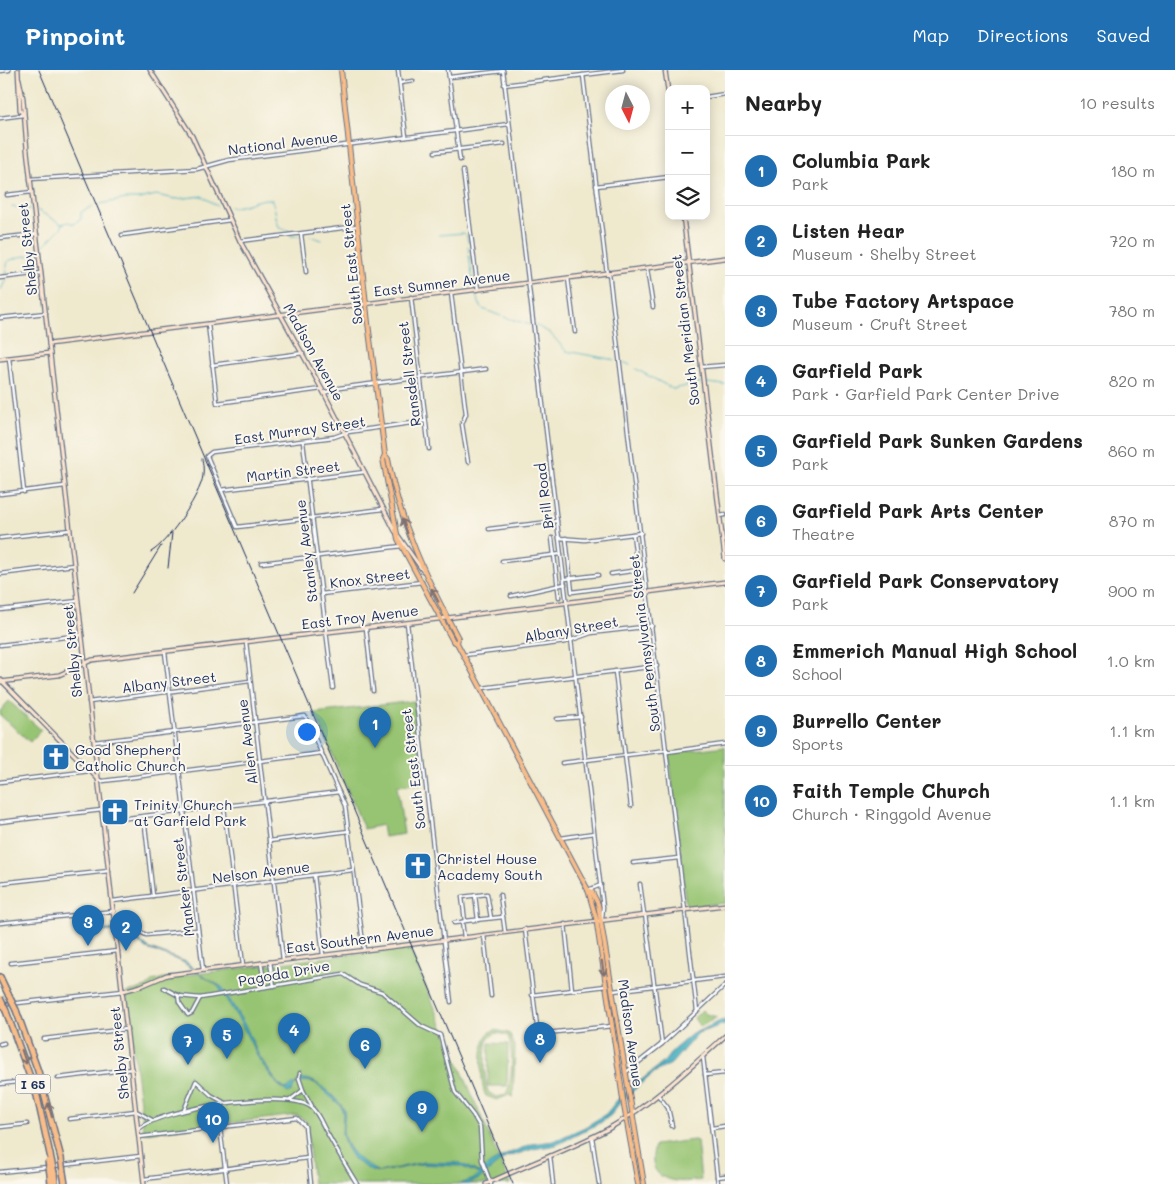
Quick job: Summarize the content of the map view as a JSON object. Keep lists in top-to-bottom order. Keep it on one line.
{"streets":{"highway":["I 65"],"main road":["Shelby Street","South East Street","East Sumner Avenue","South Meridian Street","Madison Avenue","East Troy Avenue","East Southern Avenue"],"street":["National Avenue","Ransdell Street","East Murray Street","Martin Street","Brill Road","Stanley Avenue","Knox Street","Albany Street","South Pennsylvania Street","Allen Avenue","Nelson Avenue","Manker Street","Pagoda Drive"]},"crossings":[["National Avenue","Shelby Street"],["National Avenue","South East Street"],["National Avenue","Madison Avenue"],["National Avenue","Brill Road"],["Shelby Street","East Sumner Avenue"],["Shelby Street","East Troy Avenue"],["Shelby Street","Albany Street"],["Shelby Street","Nelson Avenue"],["Shelby Street","East Southern Avenue"],["South East Street","East Sumner Avenue"],["South East Street","Madison Avenue"],["South East Street","East Murray Street"],["South East Street","East Troy Avenue"],["South East Street","East Southern Avenue"],["East Sumner Avenue","South Meridian Street"],["East Sumner Avenue","Madison Avenue"],["East Sumner Avenue","Ransdell Street"],["East Sumner Avenue","Brill Road"],["East Sumner Avenue","South Pennsylvania Street"],["Madison Avenue","East Murray Street"],["Madison Avenue","Martin Street"],["Madison Avenue","Brill Road"],["Madison Avenue","Knox Street"],["Madison Avenue","East Troy Avenue"],["Madison Avenue","Albany Street"],["Madison Avenue","East Southern Avenue"],["Ransdell Street","East Murray Street"],["East Murray Street","Martin Street"],["East Murray Street","Stanley Avenue"],["Martin Street","Stanley Avenue"],["Brill Road","East Troy Avenue"],["Brill Road","Albany Street"],["Brill Road","East Southern Avenue"],["Stanley Avenue","Knox Street"],["Stanley Avenue","East Troy Avenue"],["East Troy Avenue","South Pennsylvania Street"],["East Troy Avenue","Allen Avenue"],["East Troy Avenue","Manker Street"],["Albany Street","South Pennsylvania Street"],["Albany Street","Allen Avenue"],["Albany Street","Manker Street"],["South Pennsylvania Street","East Southern Avenue"],["Allen Avenue","Nelson Avenue"],["Allen Avenue","East Southern Avenue"],["Nelson Avenue","Manker Street"],["Manker Street","East Southern Avenue"]],"places":{"church":["Good Shepherd Catholic Church","Trinity Church at Garfield Park","Christel House Academy South"]},"north":"bottom","page":{"header":"Pinpoint","nav":["Map","Directions","Saved"],"heading":["Nearby","10 results"],"map_buttons":["+","−"],"list":[{"mark":"1","name":"Columbia Park","note":"Park","value":"180 m"},{"mark":"2","name":"Listen Hear","note":"Museum · Shelby Street","value":"720 m"},{"mark":"3","name":"Tube Factory Artspace","note":"Museum · Cruft Street","value":"780 m"},{"mark":"4","name":"Garfield Park","note":"Park · Garfield Park Center Drive","value":"820 m"},{"mark":"5","name":"Garfield Park Sunken Gardens","note":"Park","value":"860 m"},{"mark":"6","name":"Garfield Park Arts Center","note":"Theatre","value":"870 m"},{"mark":"7","name":"Garfield Park Conservatory","note":"Park","value":"900 m"},{"mark":"8","name":"Emmerich Manual High School","note":"School","value":"1.0 km"},{"mark":"9","name":"Burrello Center","note":"Sports","value":"1.1 km"},{"mark":"10","name":"Faith Temple Church","note":"Church · Ringgold Avenue","value":"1.1 km"}],"pins":["1","3","2","4","5","8","7","6","9","10"]}}
